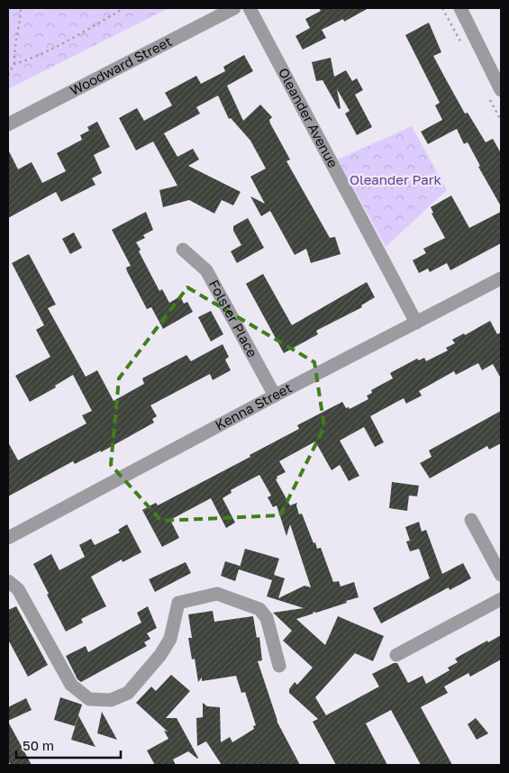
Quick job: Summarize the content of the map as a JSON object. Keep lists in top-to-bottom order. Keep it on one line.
{"streets":{"street":["Woodward Street","Oleander Avenue","Folster Place","Kenna Street"]},"crossings":[["Oleander Avenue","Kenna Street"],["Folster Place","Kenna Street"]],"parks":["Oleander Park"],"scale_bar":"50 m"}
